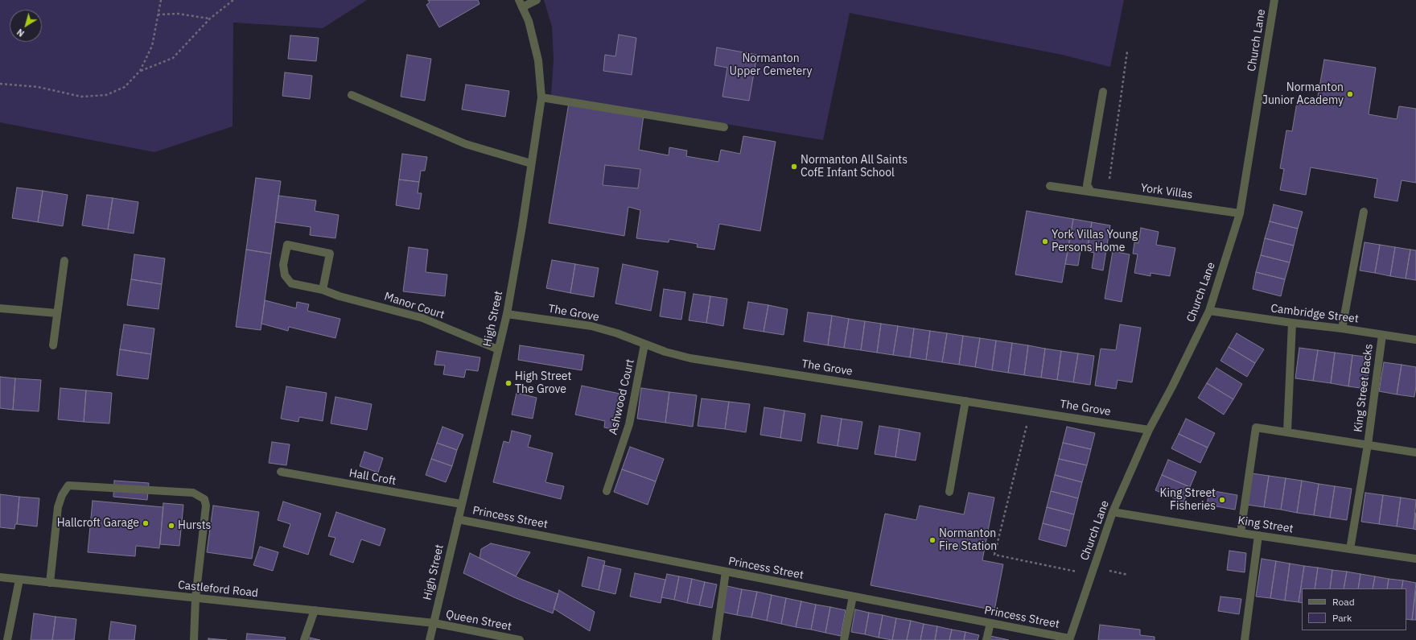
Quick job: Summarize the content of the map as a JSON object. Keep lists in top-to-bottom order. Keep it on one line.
{"streets":{"street":["Church Lane","York Villas","Manor Court","The Grove","Cambridge Street","High Street","King Street Backs","Ashwood Court","Hall Croft","Princess Street","King Street","Castleford Road","Queen Street"]},"crossings":[["Church Lane","York Villas"],["Church Lane","The Grove"],["Church Lane","Cambridge Street"],["Church Lane","Princess Street"],["Church Lane","King Street"],["Manor Court","High Street"],["The Grove","High Street"],["The Grove","Ashwood Court"],["Cambridge Street","King Street Backs"],["High Street","Hall Croft"],["High Street","Princess Street"],["High Street","Castleford Road"],["High Street","Queen Street"],["King Street Backs","King Street"],["Castleford Road","Queen Street"]],"parks":["Normanton Upper Cemetery"],"places":["Normanton Junior Academy","Normanton All Saints CofE Infant School","York Villas Young Persons Home","High Street The Grove","King Street Fisheries","Hallcroft Garage","Hursts","Normanton Fire Station"],"legend":["Road","Park"],"north":"bottom left"}
